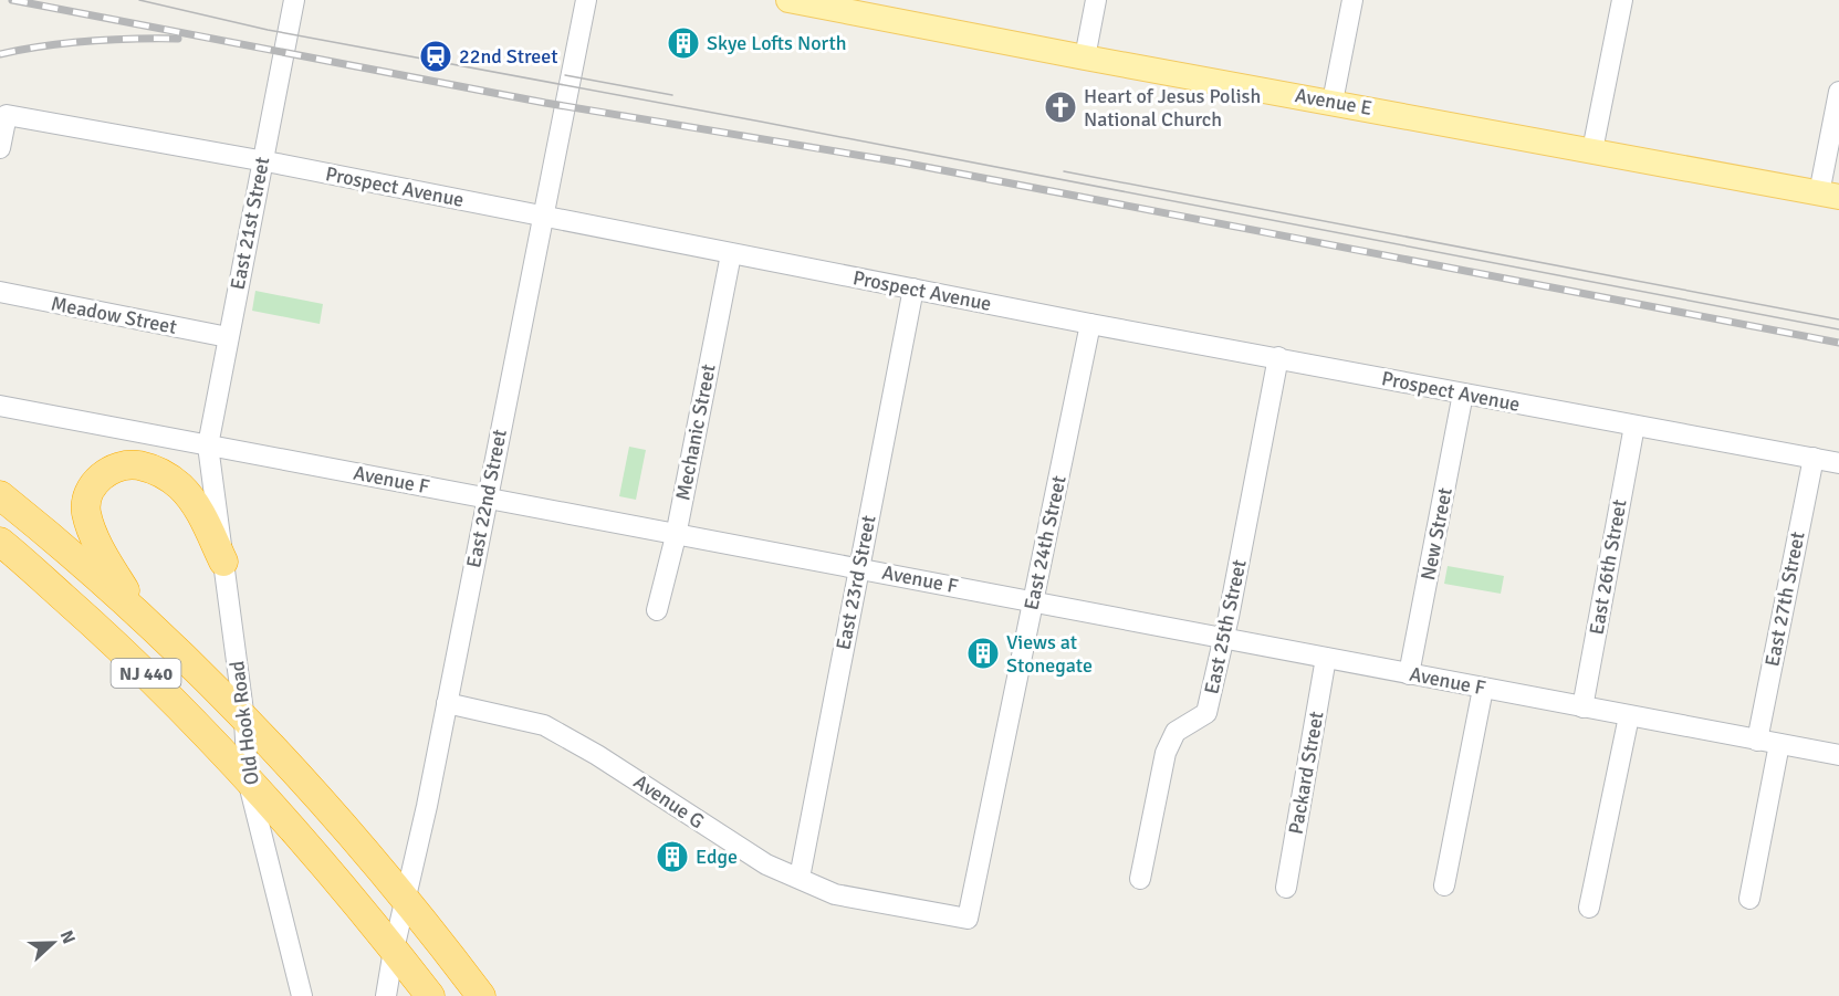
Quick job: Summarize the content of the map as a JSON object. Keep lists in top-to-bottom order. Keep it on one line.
{"streets":{"highway":["NJ 440"],"main road":["Avenue E"],"street":["Prospect Avenue","East 21st Street","Meadow Street","Mechanic Street","Avenue F","East 22nd Street","New Street","East 24th Street","East 26th Street","East 23rd Street","East 27th Street","East 25th Street","Old Hook Road","Packard Street","Avenue G"]},"crossings":[["Prospect Avenue","East 21st Street"],["Prospect Avenue","Mechanic Street"],["Prospect Avenue","East 22nd Street"],["Prospect Avenue","New Street"],["Prospect Avenue","East 24th Street"],["Prospect Avenue","East 26th Street"],["Prospect Avenue","East 23rd Street"],["Prospect Avenue","East 27th Street"],["Prospect Avenue","East 25th Street"],["East 21st Street","Meadow Street"],["East 21st Street","Avenue F"],["East 21st Street","Old Hook Road"],["Mechanic Street","Avenue F"],["Avenue F","East 22nd Street"],["Avenue F","New Street"],["Avenue F","East 24th Street"],["Avenue F","East 26th Street"],["Avenue F","East 23rd Street"],["Avenue F","East 27th Street"],["Avenue F","East 25th Street"],["Avenue F","Old Hook Road"],["Avenue F","Packard Street"],["East 22nd Street","NJ 440"],["East 22nd Street","Avenue G"],["East 24th Street","Avenue G"],["East 23rd Street","Avenue G"],["NJ 440","Old Hook Road"]],"places":{"building":["Skye Lofts North","Views at Stonegate","Edge"],"station":["22nd Street"],"church":["Heart of Jesus Polish National Church"]},"north":"right"}
